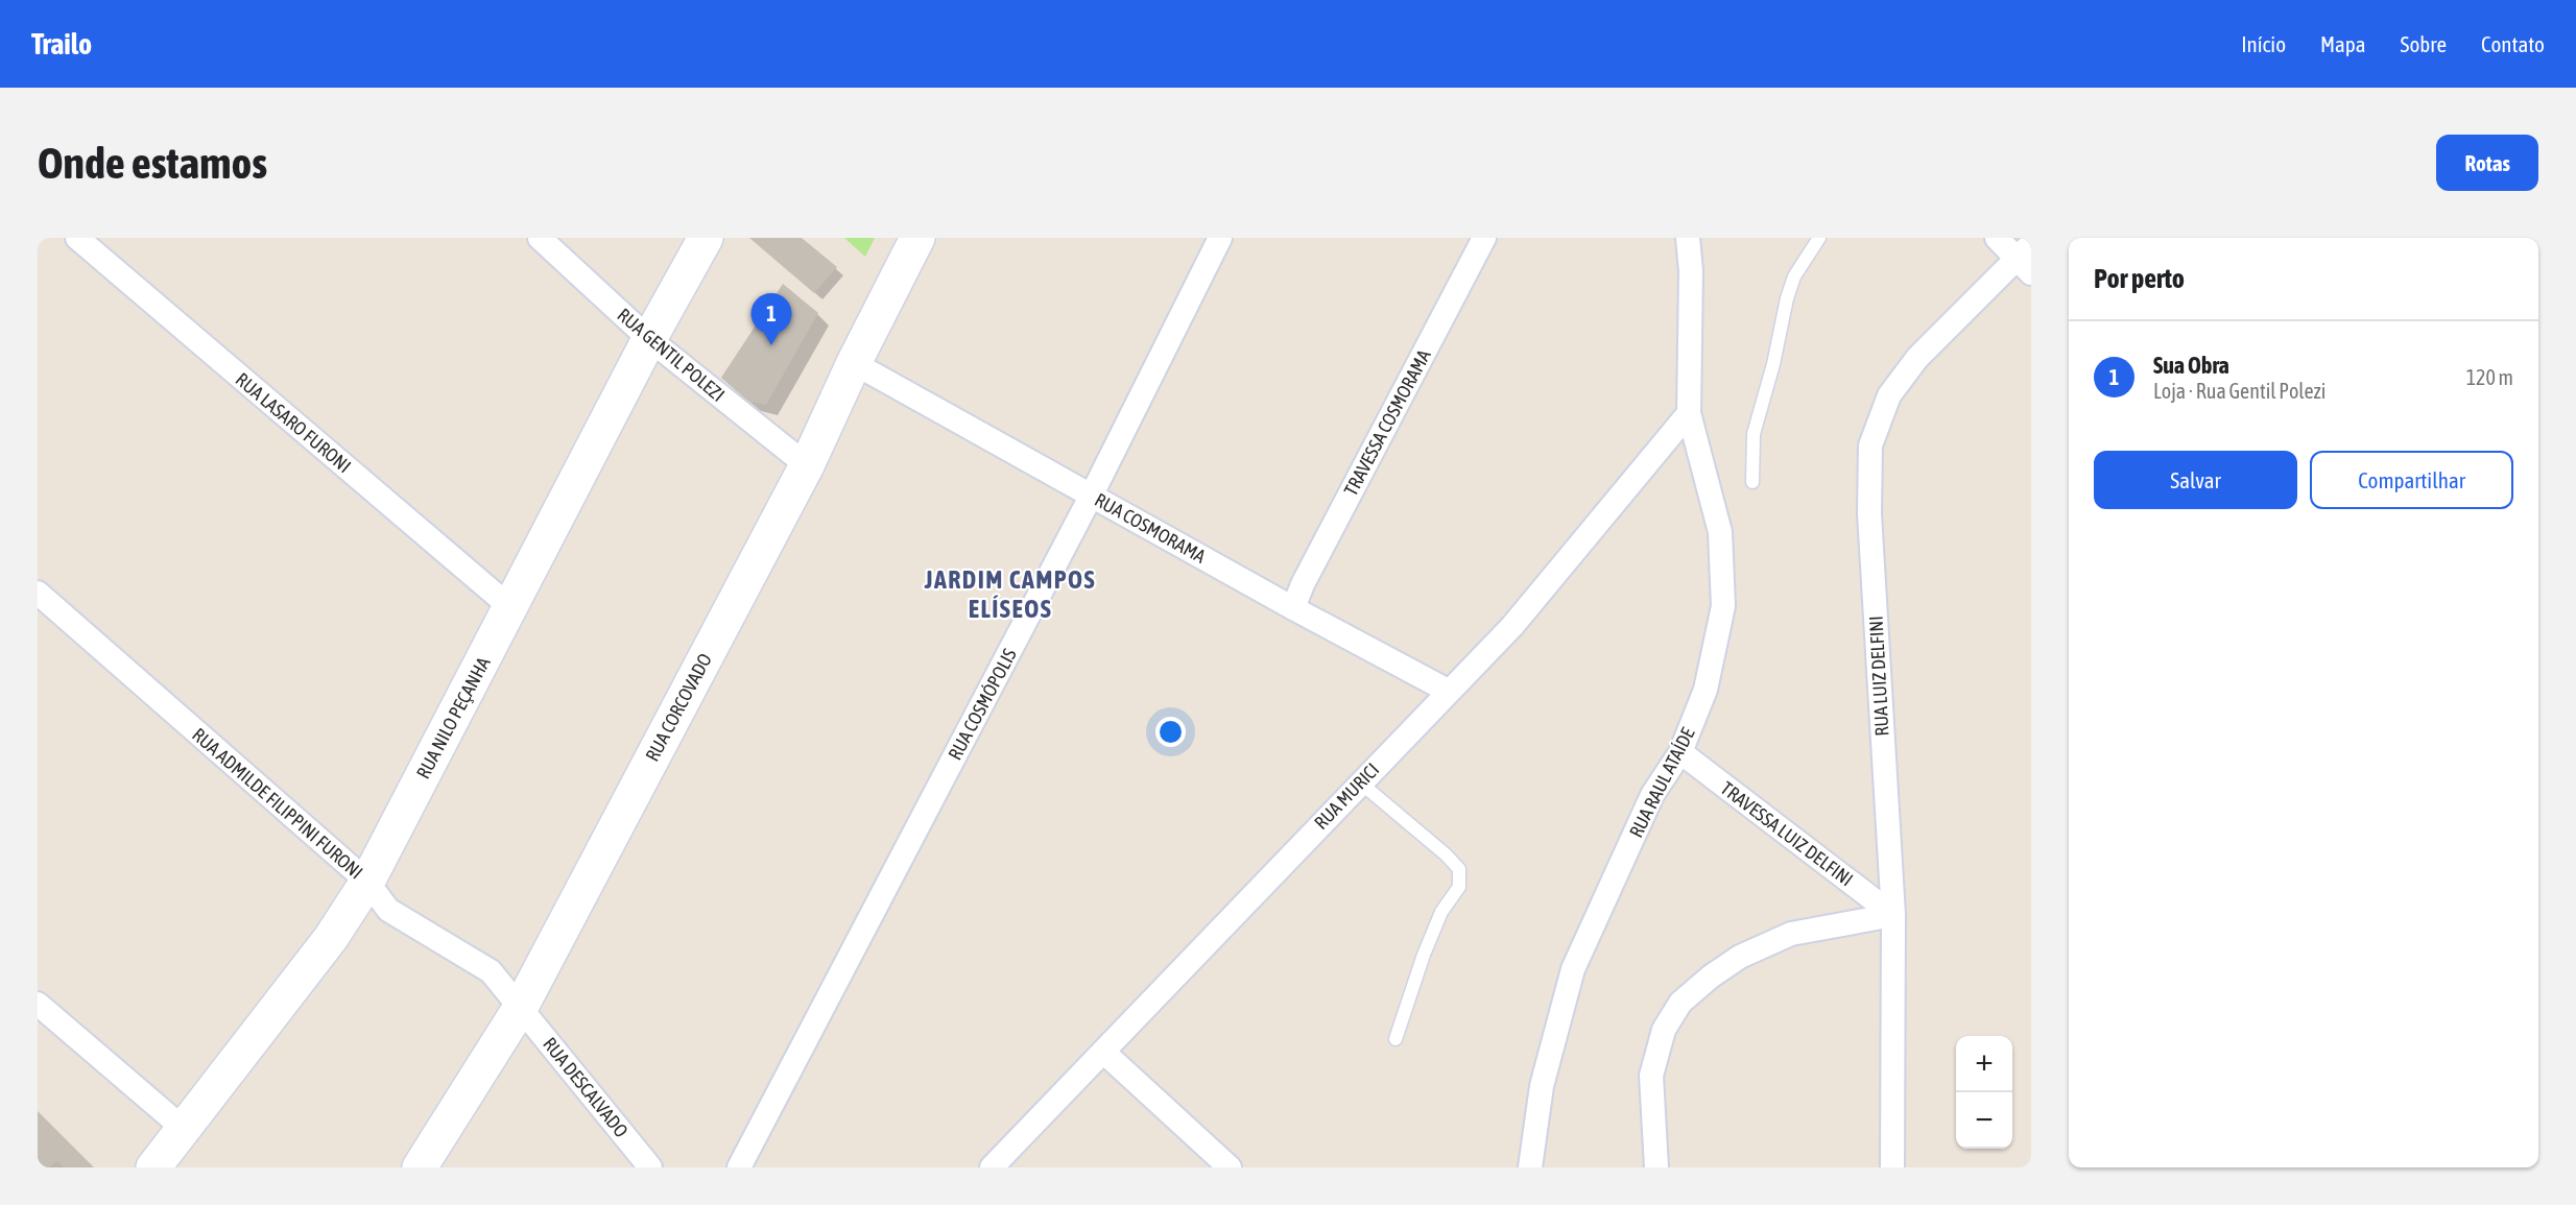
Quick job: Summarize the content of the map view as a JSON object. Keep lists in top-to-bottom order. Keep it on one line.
{"streets":{"street":["RUA GENTIL POLEZI","RUA LASARO FURONI","TRAVESSA COSMORAMA","RUA COSMORAMA","RUA LUIZ DELFINI","RUA COSMÓPOLIS","RUA CORCOVADO","RUA NILO PEÇANHA","RUA RAUL ATAÍDE","RUA MURICI","RUA ADMILDE FILIPPINI FURONI","TRAVESSA LUIZ DELFINI","RUA DESCALVADO"]},"crossings":[["RUA GENTIL POLEZI","RUA CORCOVADO"],["RUA GENTIL POLEZI","RUA NILO PEÇANHA"],["RUA LASARO FURONI","RUA NILO PEÇANHA"],["TRAVESSA COSMORAMA","RUA COSMORAMA"],["RUA COSMORAMA","RUA COSMÓPOLIS"],["RUA COSMORAMA","RUA CORCOVADO"],["RUA COSMORAMA","RUA MURICI"],["RUA LUIZ DELFINI","TRAVESSA LUIZ DELFINI"],["RUA CORCOVADO","RUA ADMILDE FILIPPINI FURONI"],["RUA CORCOVADO","RUA DESCALVADO"],["RUA NILO PEÇANHA","RUA ADMILDE FILIPPINI FURONI"],["RUA RAUL ATAÍDE","RUA MURICI"],["RUA RAUL ATAÍDE","TRAVESSA LUIZ DELFINI"],["RUA ADMILDE FILIPPINI FURONI","RUA DESCALVADO"]],"districts":["JARDIM CAMPOS ELÍSEOS"],"page":{"header":"Trailo","nav":["Início","Mapa","Sobre","Contato"],"buttons":["Rotas",["Salvar","Compartilhar"]],"title":"Onde estamos","heading":"Por perto","pins":"1","list":[{"mark":"1","name":"Sua Obra","note":"Loja · Rua Gentil Polezi","value":"120 m"}],"map_buttons":["+","−"]}}
